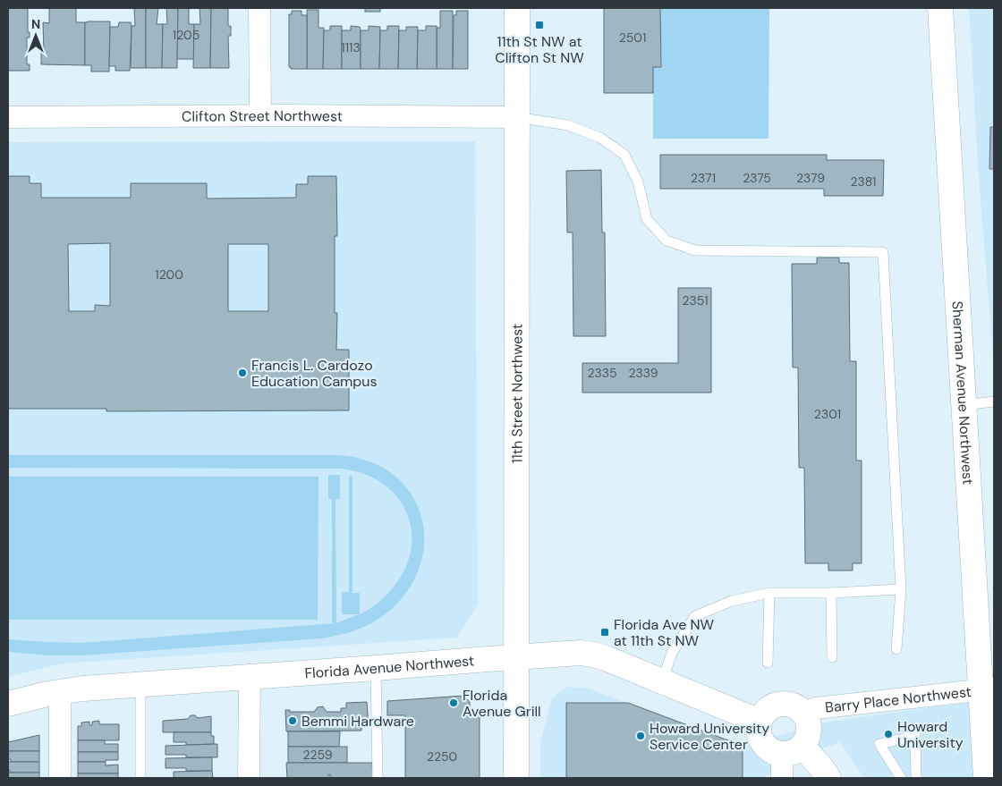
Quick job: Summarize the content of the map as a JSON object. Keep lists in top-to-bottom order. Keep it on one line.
{"streets":{"main road":["11th Street Northwest","Sherman Avenue Northwest","Florida Avenue Northwest"],"street":["Clifton Street Northwest","Barry Place Northwest"]},"crossings":[["Clifton Street Northwest","11th Street Northwest"],["11th Street Northwest","Florida Avenue Northwest"],["Sherman Avenue Northwest","Barry Place Northwest"],["Florida Avenue Northwest","Barry Place Northwest"]],"places":{"transit":["11th St NW at Clifton St NW","Florida Ave NW at 11th St NW"],"other":["Francis L. Cardozo Education Campus","Florida Avenue Grill","Bemmi Hardware","Howard University","Howard University Service Center"]},"house_numbers":["1205","2501","1113","2371","2375","2379","2381","1200","2351","2335","2339","2301","2259","2250"],"north":"top"}
